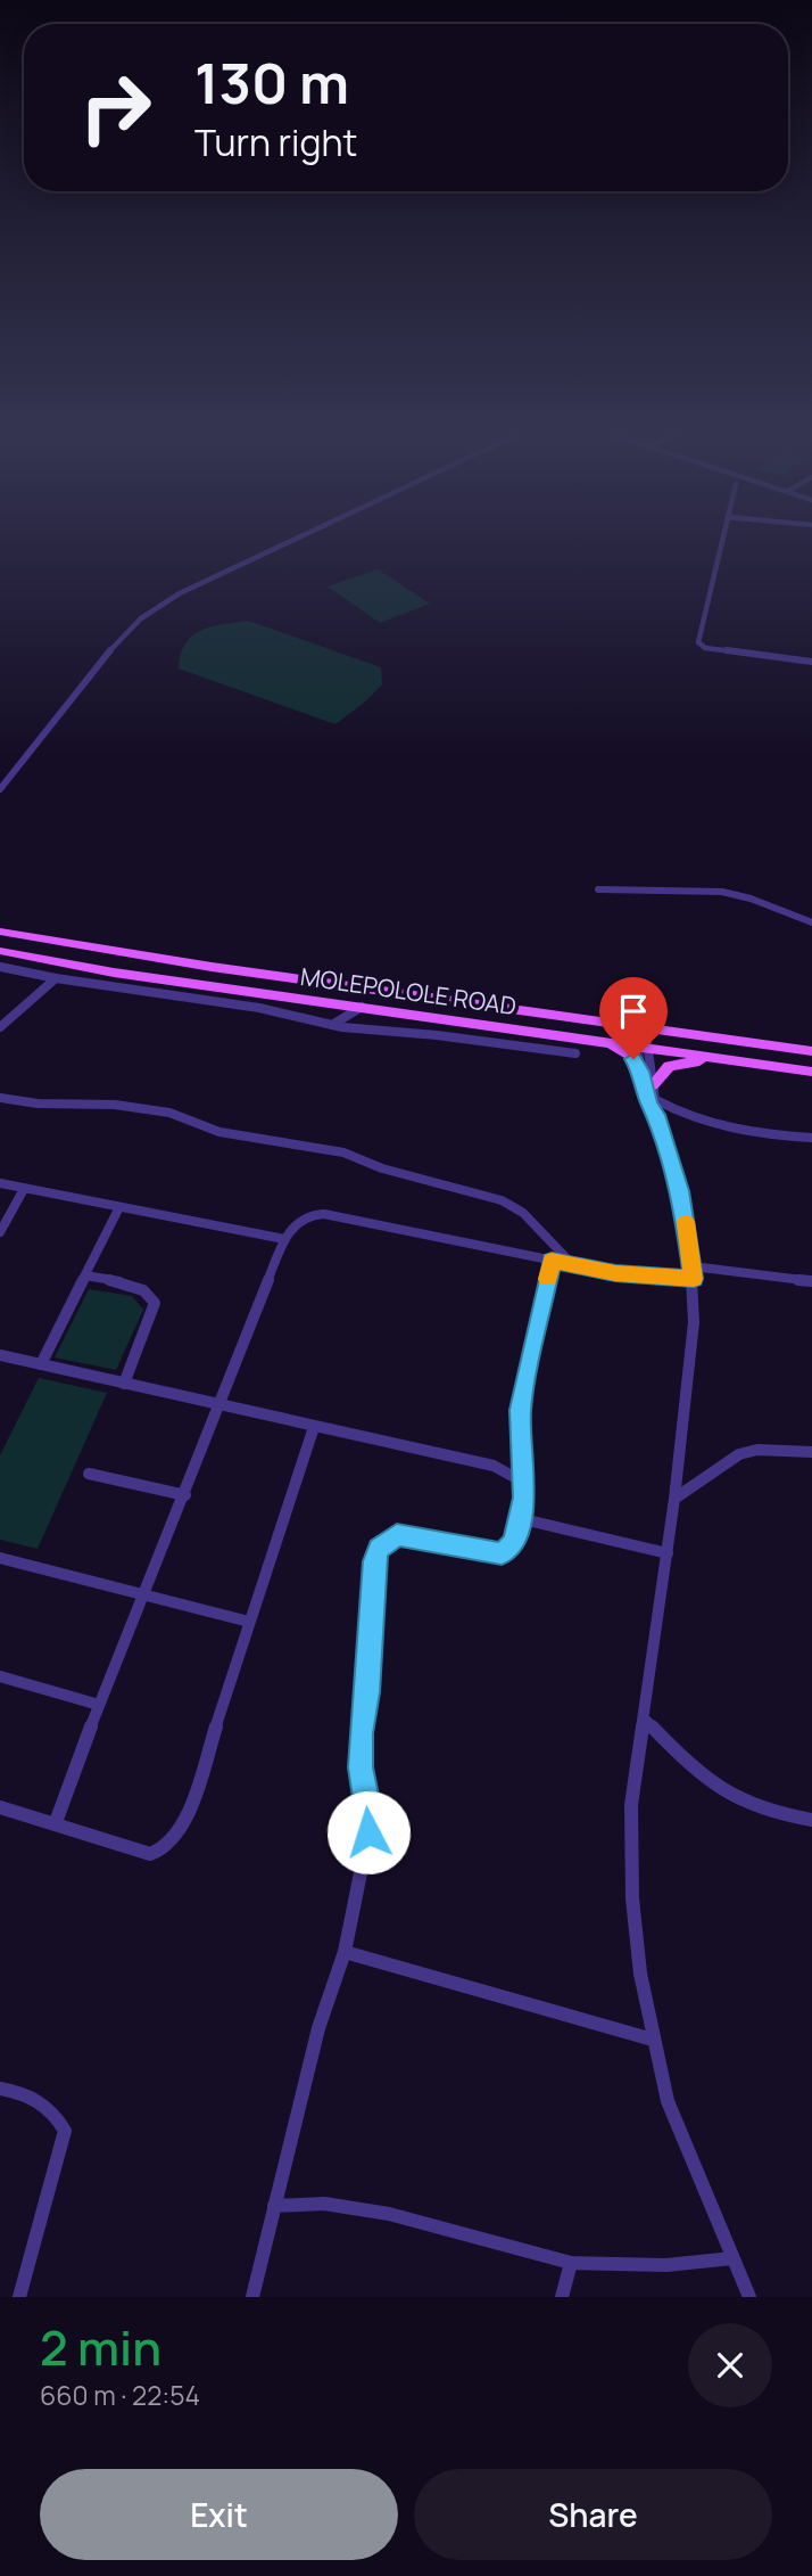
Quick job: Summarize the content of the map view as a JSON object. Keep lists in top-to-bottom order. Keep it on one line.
{"streets":{"main road":["MOLEPOLOLE ROAD"]},"page":{"turn":["130 m","Turn right"],"heading":["2 min","660 m · 22:54"],"buttons":["Exit","Share"]}}
